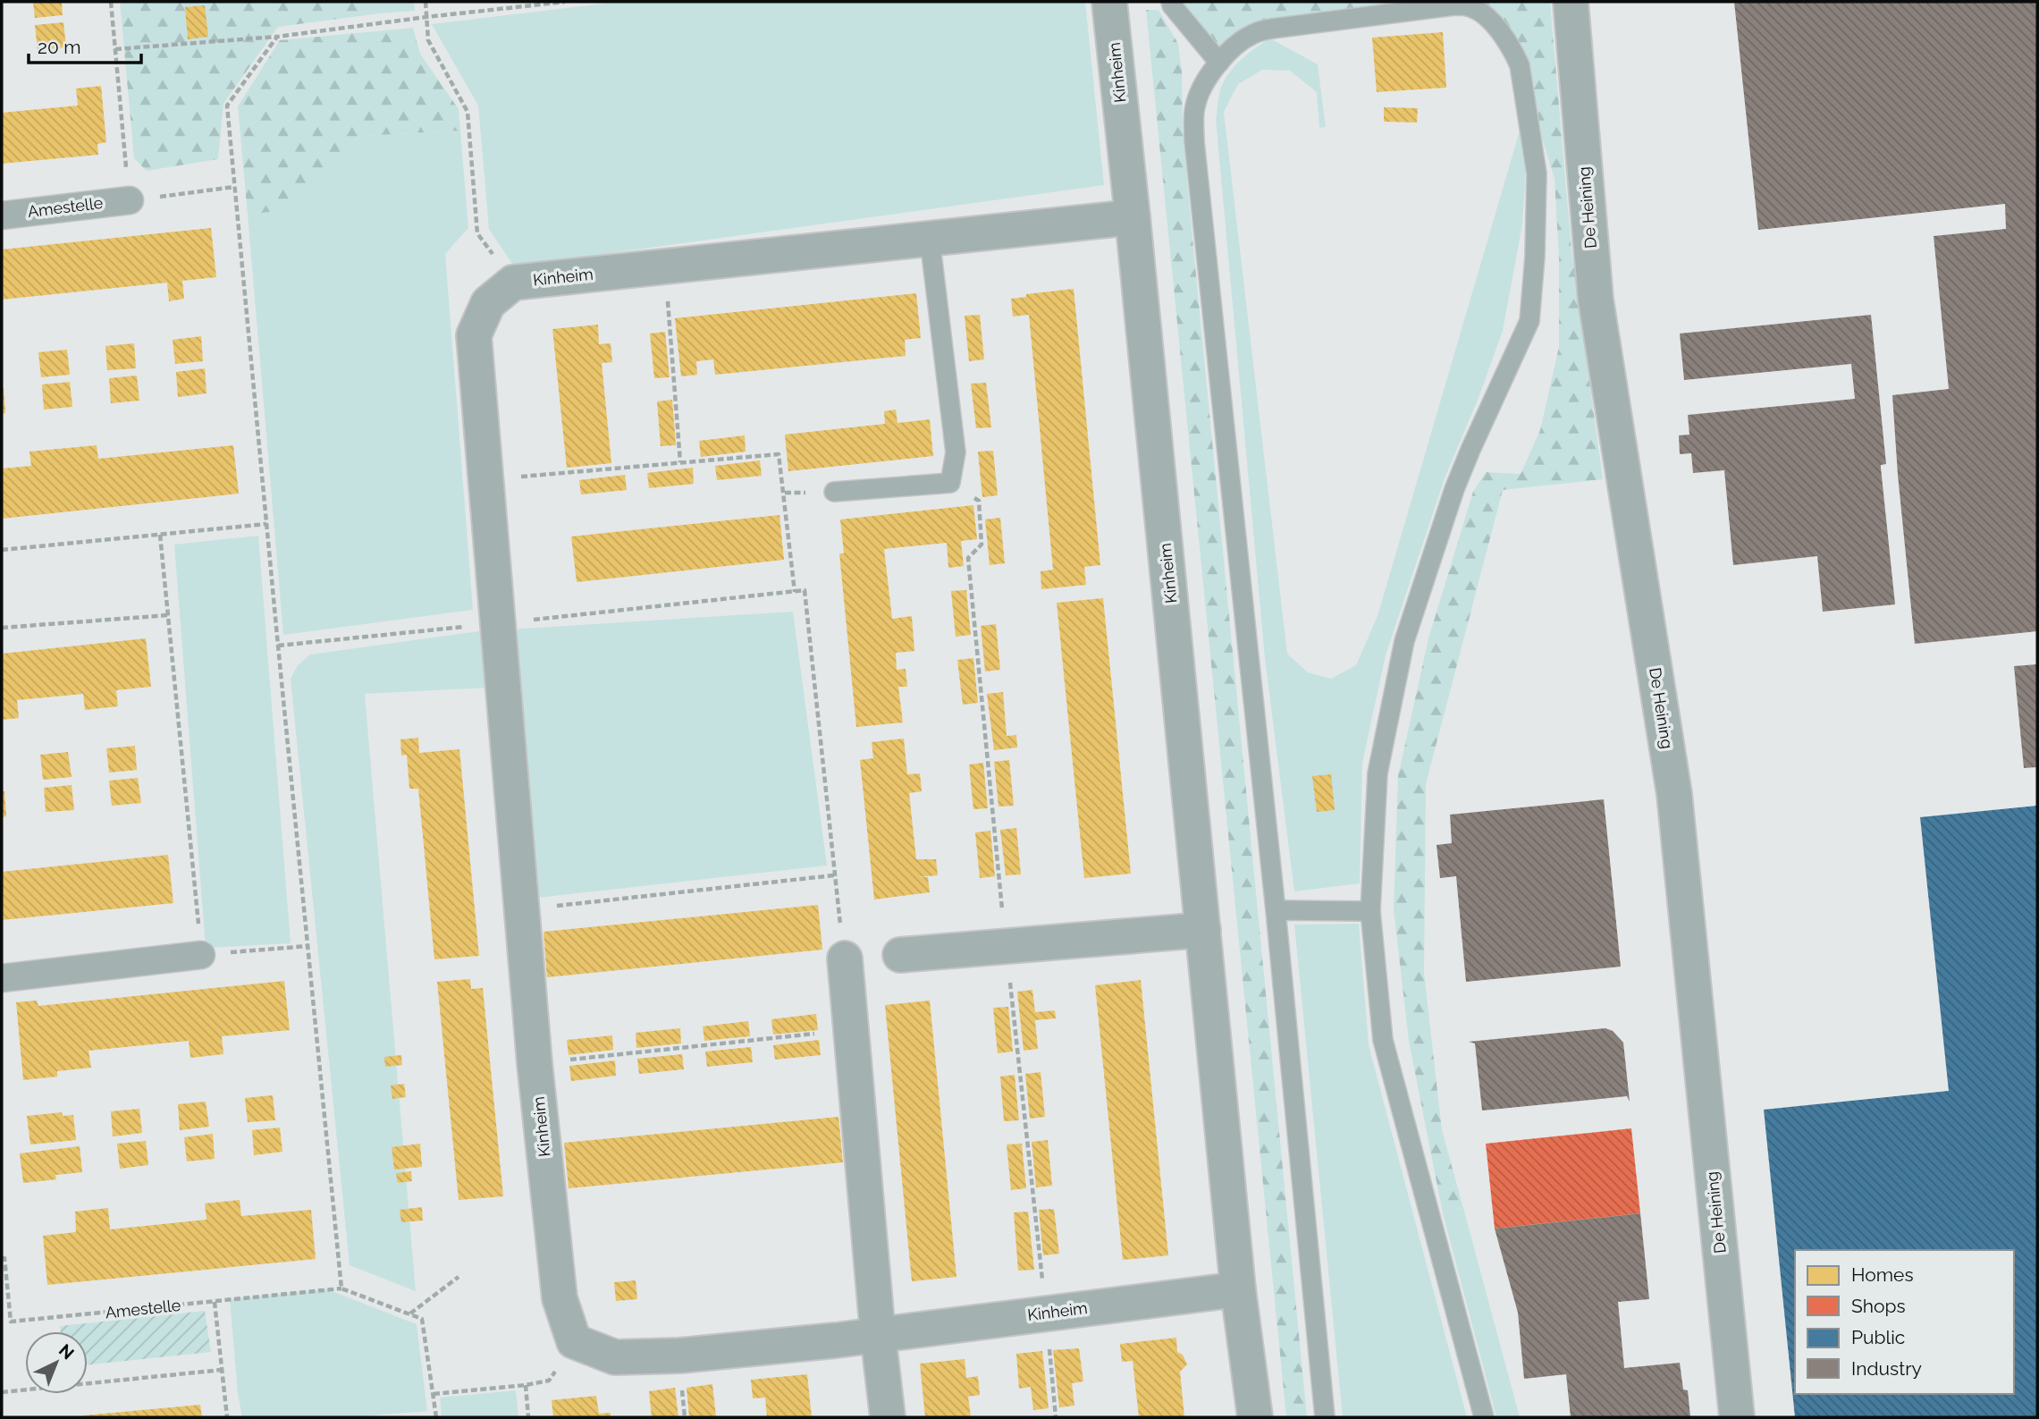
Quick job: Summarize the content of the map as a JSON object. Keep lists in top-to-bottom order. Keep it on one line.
{"streets":{"street":["Kinheim","Amestelle","De Heining"]},"legend":["Homes","Shops","Public","Industry"],"scale_bar":"20 m","north":"top right"}
